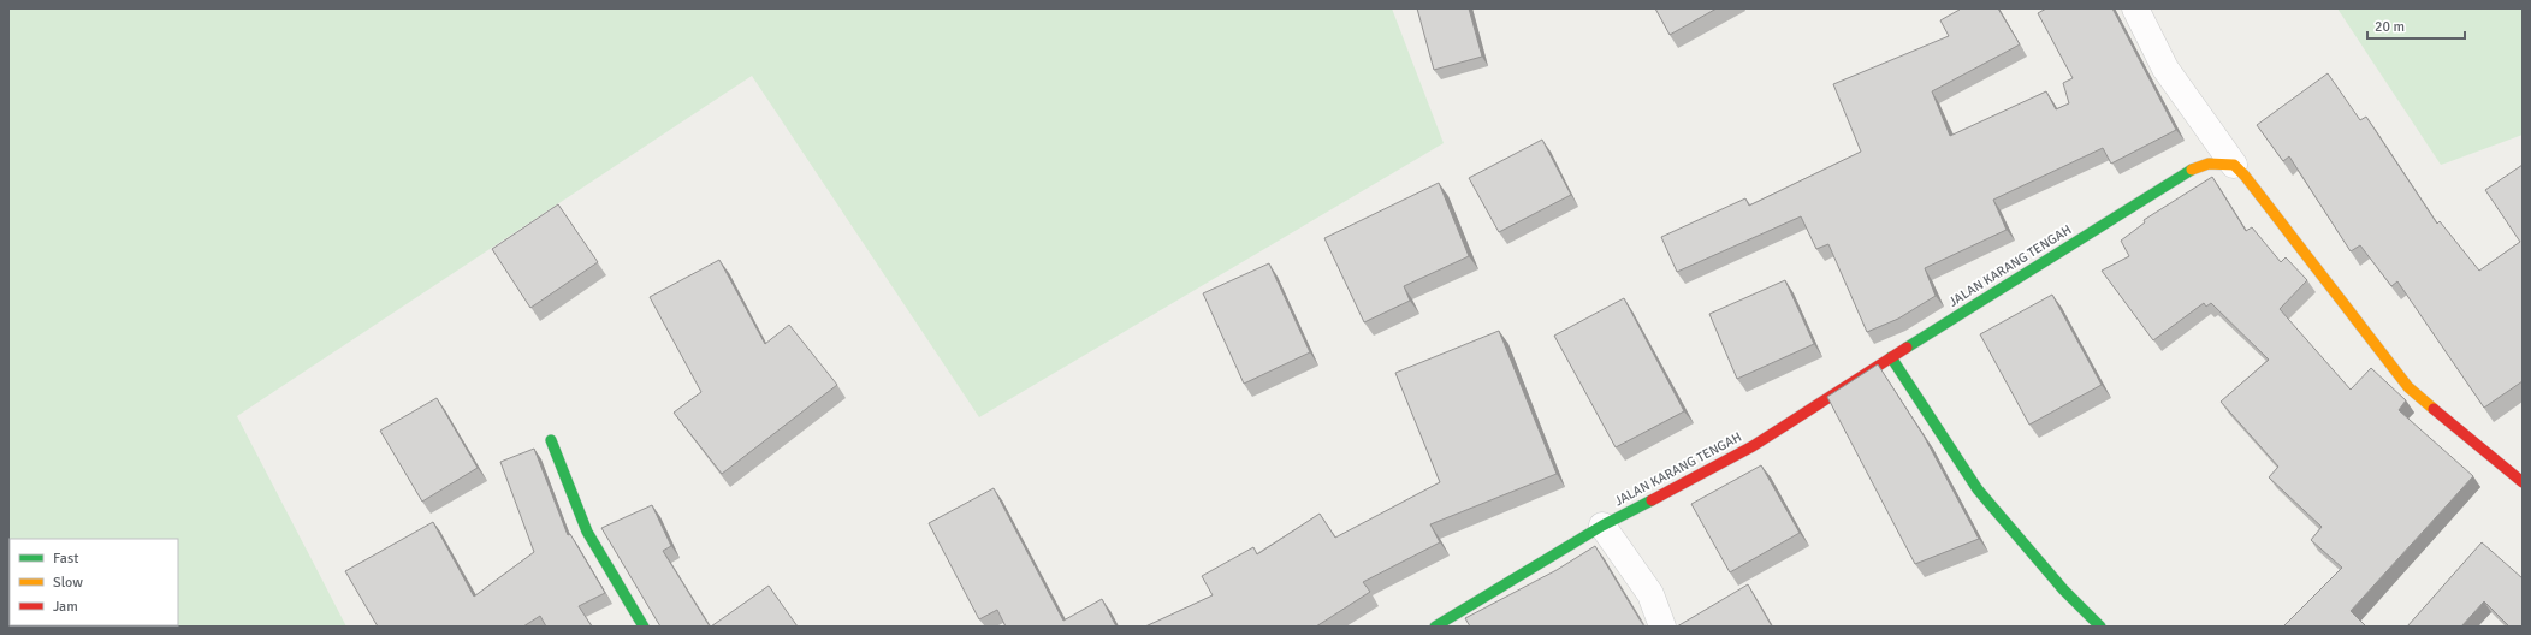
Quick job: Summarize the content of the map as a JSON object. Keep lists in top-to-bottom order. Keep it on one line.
{"streets":{"street":["JALAN KARANG TENGAH"]},"legend":["Fast","Slow","Jam"],"scale_bar":"20 m"}
